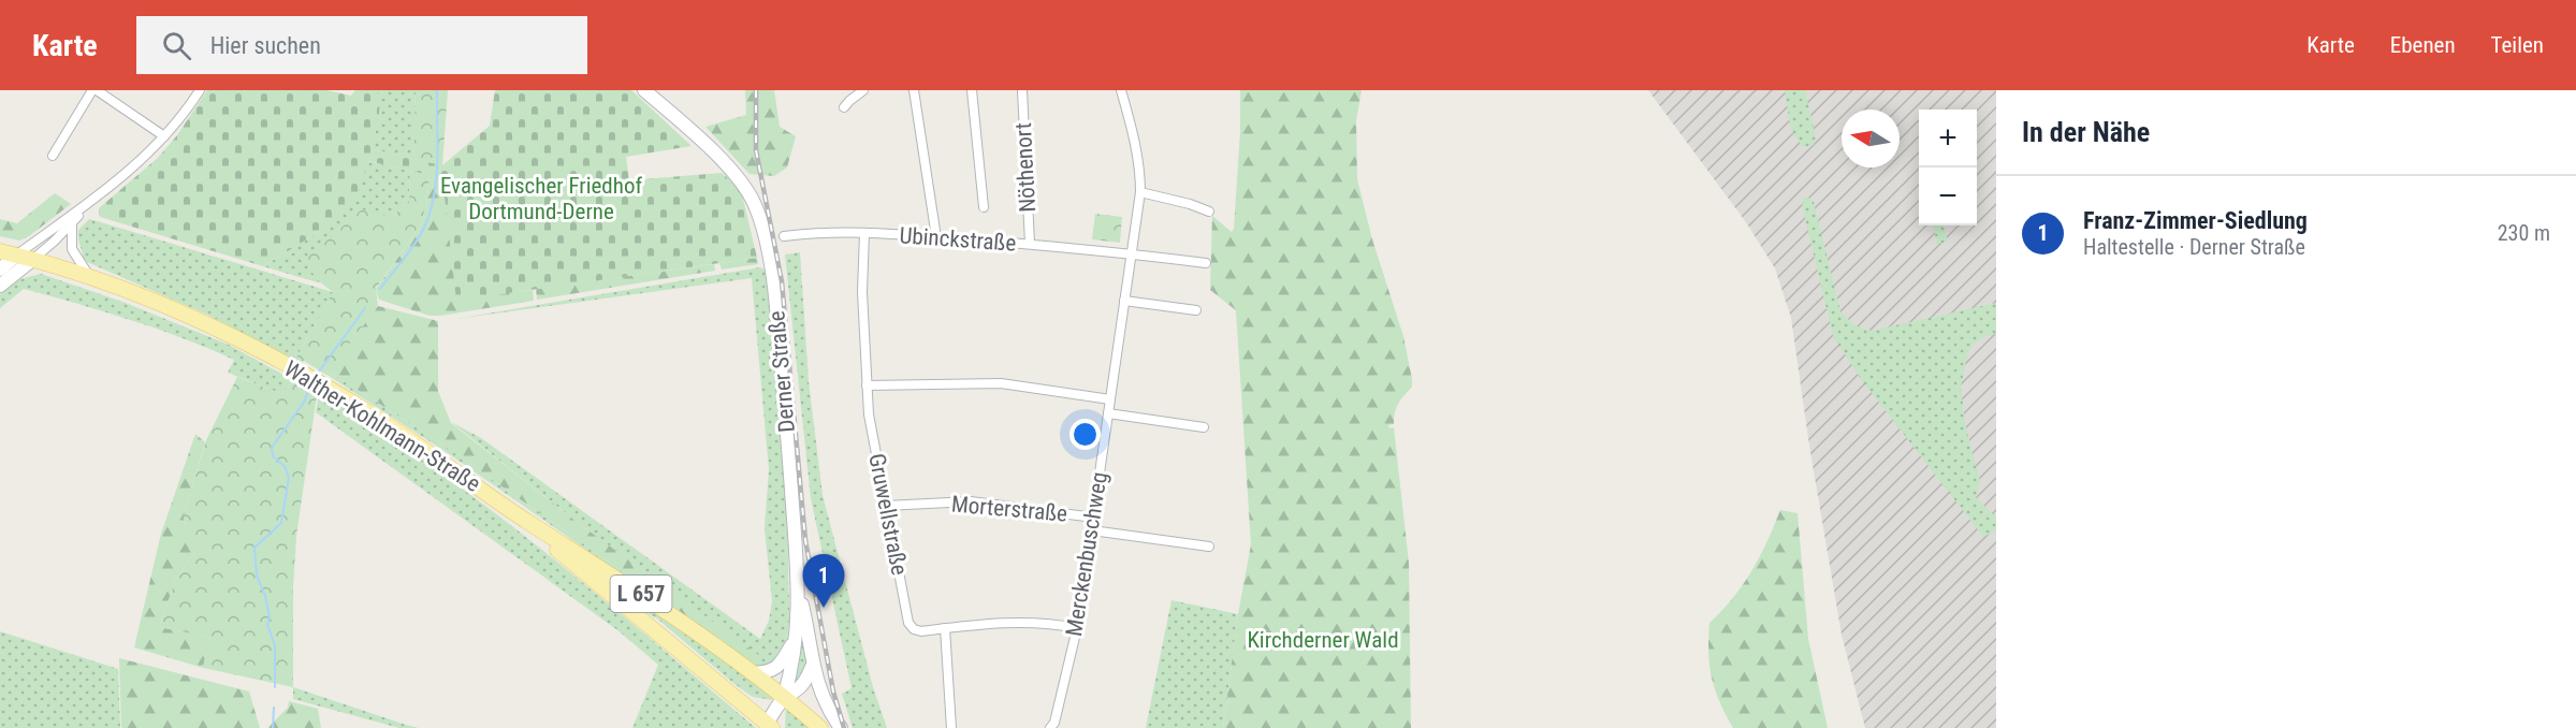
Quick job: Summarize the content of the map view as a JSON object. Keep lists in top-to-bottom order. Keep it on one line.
{"streets":{"main road":["Derner Straße","Walther-Kohlmann-Straße","L 657"],"street":["Nöthenort","Ubinckstraße","Morterstraße","Gruwellstraße","Merckenbuschweg"]},"crossings":[["Nöthenort","Ubinckstraße"],["Ubinckstraße","Gruwellstraße"],["Ubinckstraße","Merckenbuschweg"],["Derner Straße","Walther-Kohlmann-Straße"],["Derner Straße","L 657"],["Walther-Kohlmann-Straße","L 657"],["Morterstraße","Gruwellstraße"],["Morterstraße","Merckenbuschweg"],["Gruwellstraße","Merckenbuschweg"]],"parks":["Evangelischer Friedhof Dortmund-Derne","Kirchderner Wald"],"north":"left","page":{"header":"Karte","search":"Hier suchen","nav":["Karte","Ebenen","Teilen"],"heading":"In der Nähe","map_buttons":["+","−"],"list":[{"mark":"1","name":"Franz-Zimmer-Siedlung","note":"Haltestelle · Derner Straße","value":"230 m"}],"pins":"1"}}
